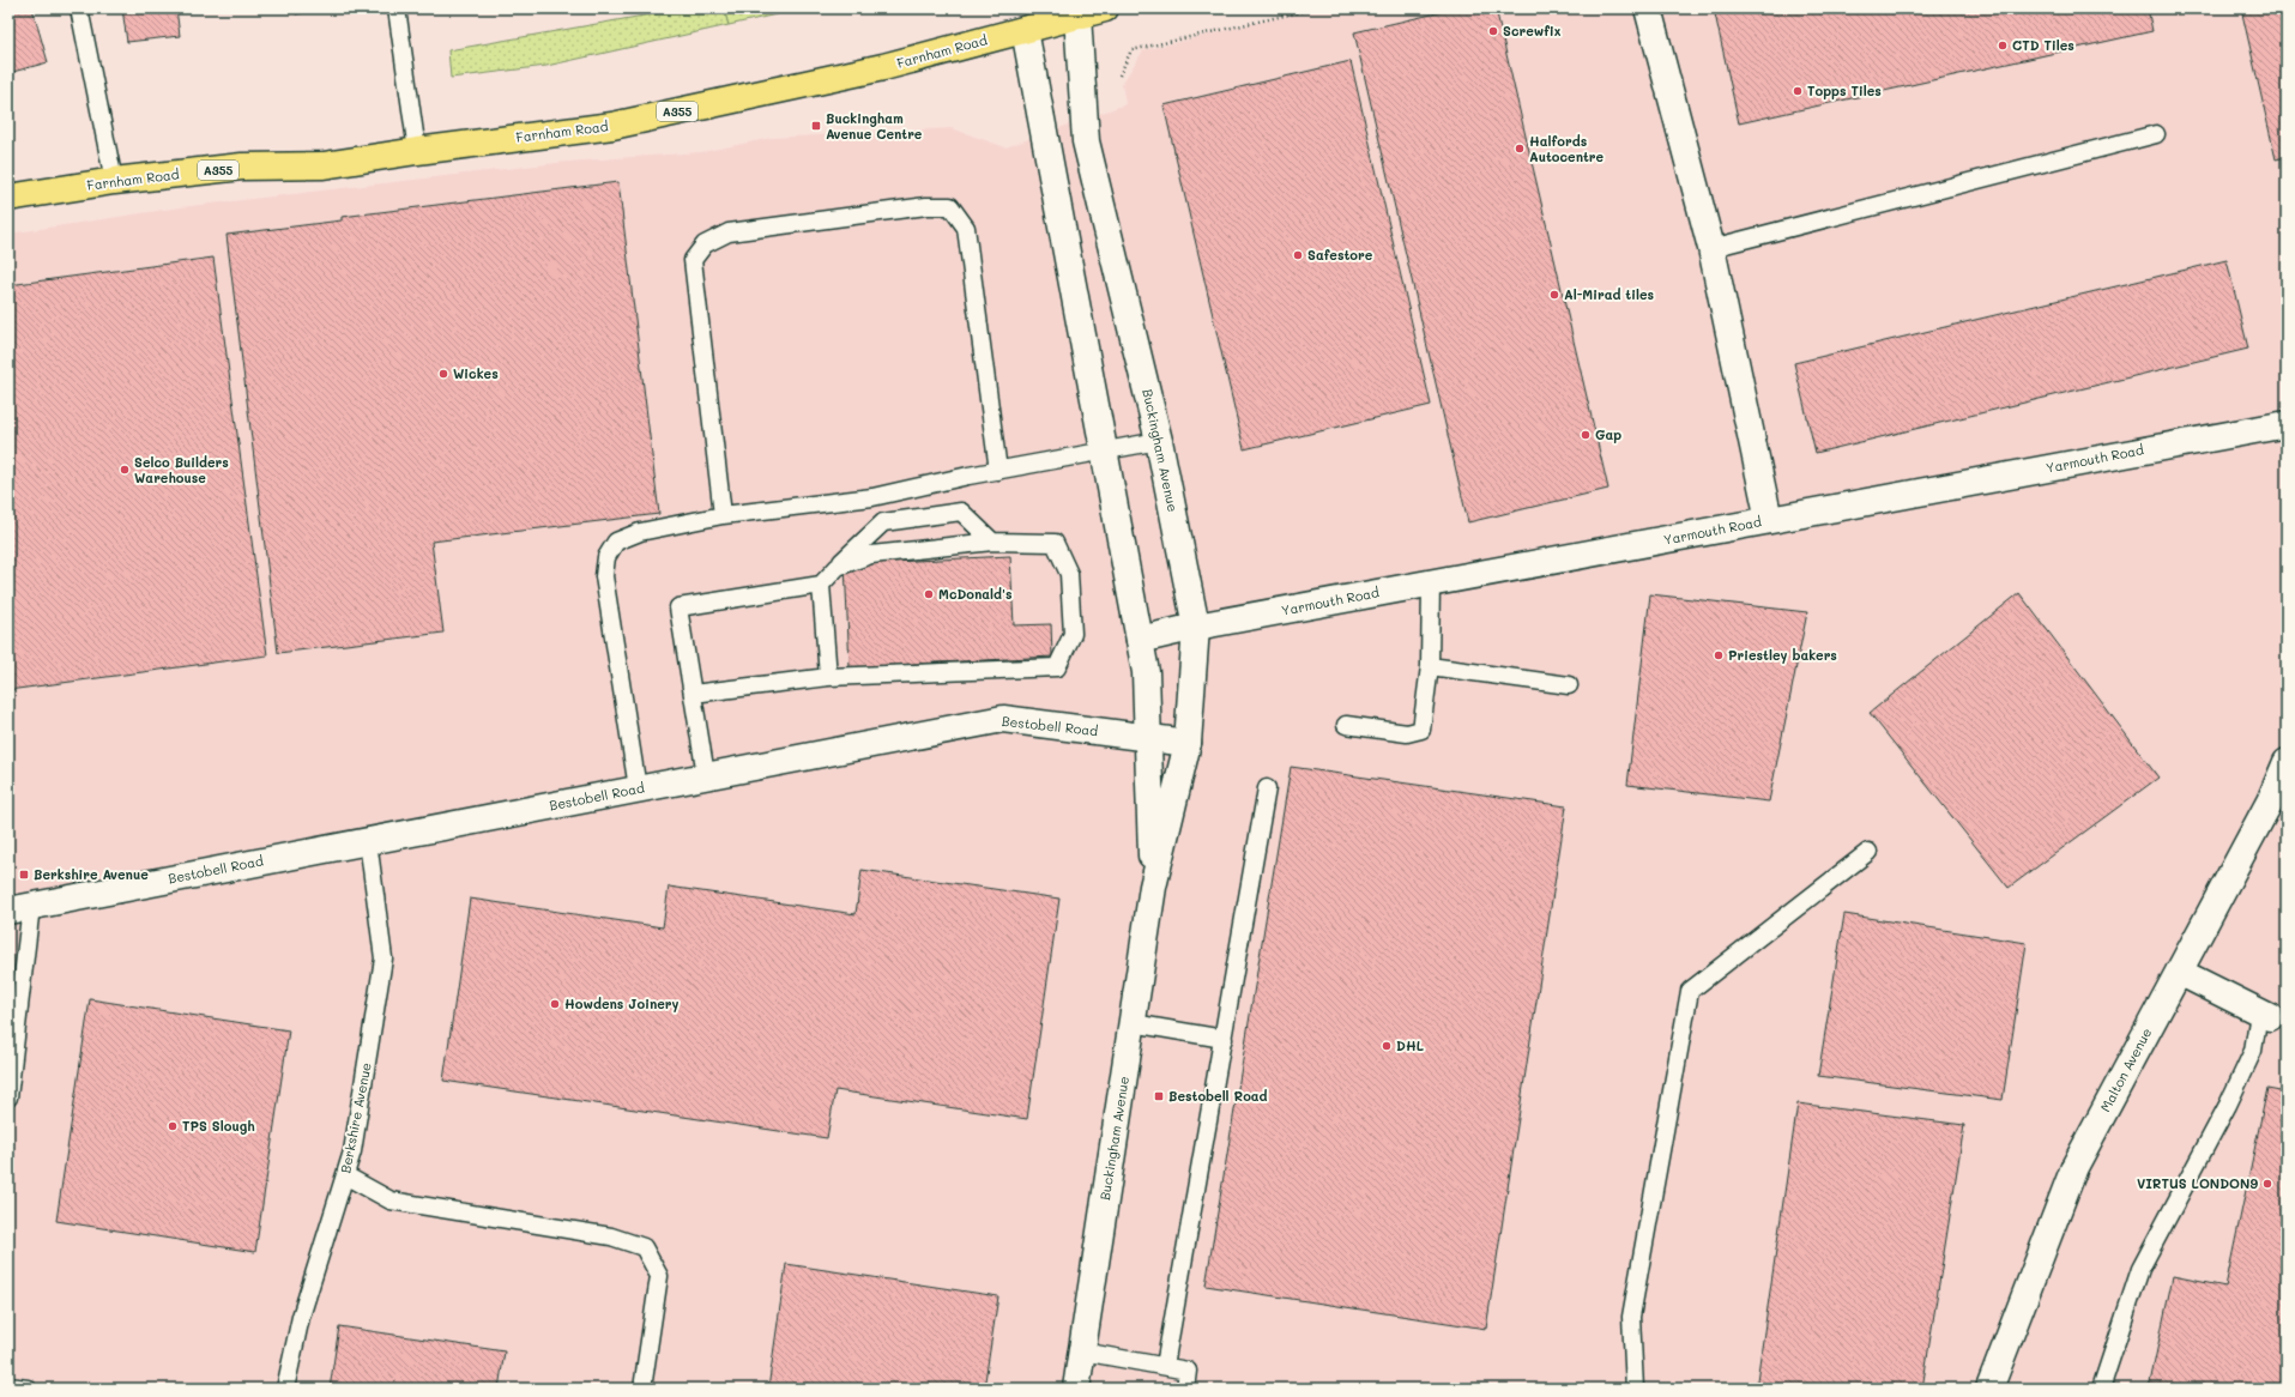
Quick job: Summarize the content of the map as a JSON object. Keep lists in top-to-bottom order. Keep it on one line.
{"streets":{"main road":["Farnham Road","A355"],"street":["Buckingham Avenue","Yarmouth Road","Bestobell Road","Malton Avenue"],"lane":["Berkshire Avenue"]},"crossings":[["Farnham Road","Buckingham Avenue"],["Buckingham Avenue","Yarmouth Road"],["Buckingham Avenue","Bestobell Road"],["Bestobell Road","Berkshire Avenue"]],"places":{"other":["Screwfix","CTD Tiles","Topps Tiles","Halfords Autocentre","Safestore","Al-Mirad tiles","Wickes","Gap","Selco Builders Warehouse","McDonald's","Priestley bakers","Howdens Joinery","DHL","TPS Slough","VIRTUS LONDON9"],"transit":["Buckingham Avenue Centre","Berkshire Avenue","Bestobell Road"]}}
